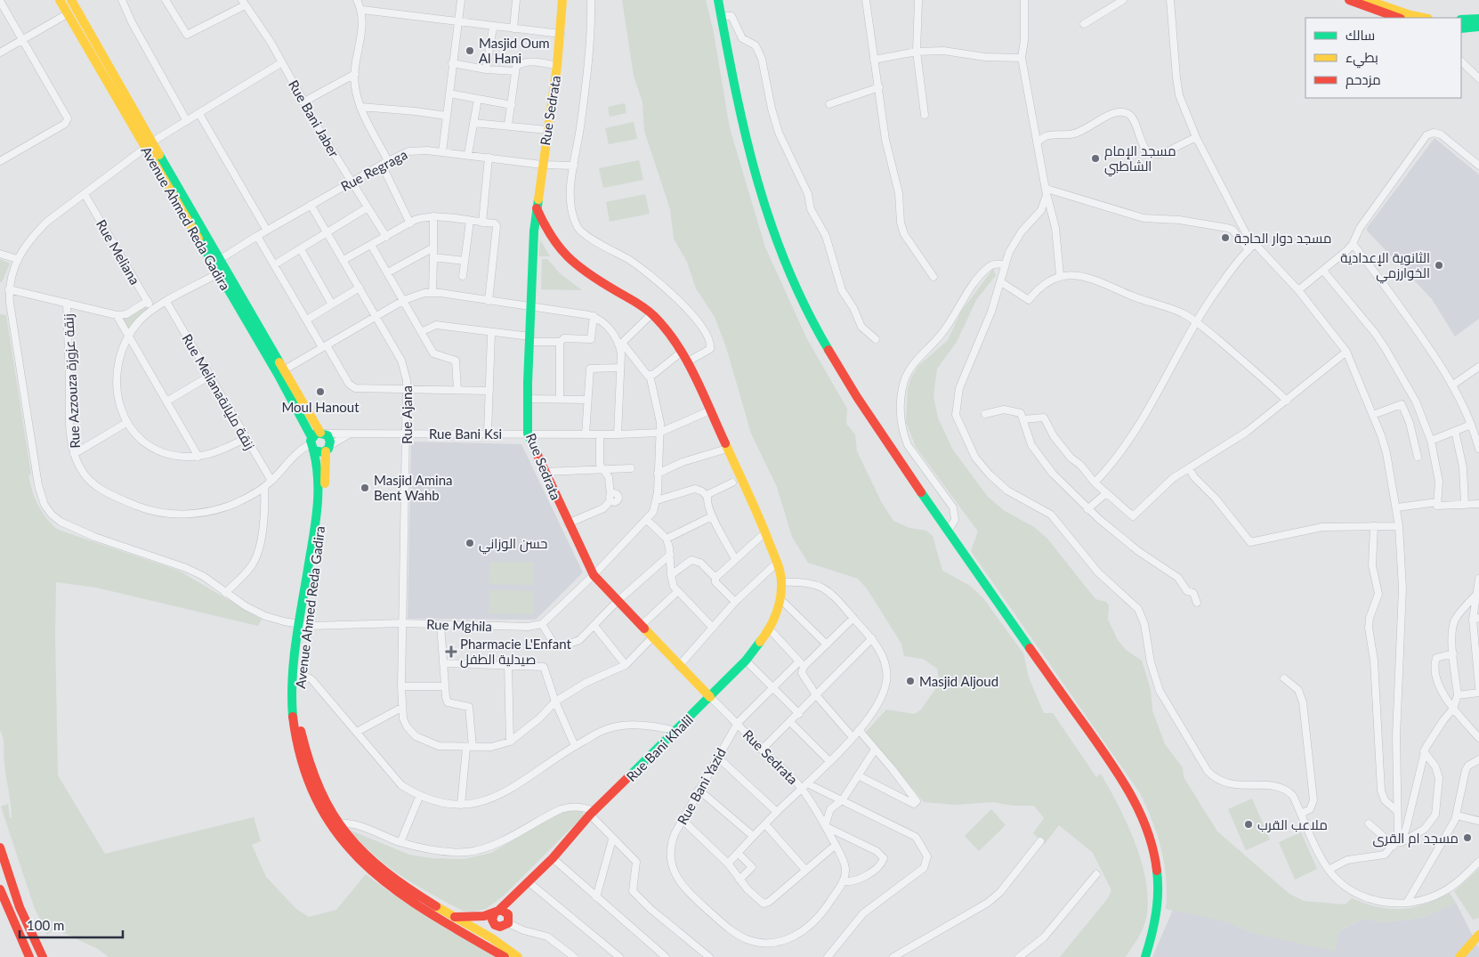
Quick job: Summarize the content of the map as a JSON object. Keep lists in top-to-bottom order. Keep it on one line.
{"streets":{"main road":["Rue Sedrata","Avenue Ahmed Reda Gadira","Rue Bani Khalil"],"street":["Rue Bani Jaber","Rue Regraga","Rue Meliana","Rue Azzouza زنقة عزوزة","Rue Melianaزنقة مليانة","Rue Ajana","Rue Bani Ksi","Rue Mghila","Rue Bani Yazid"]},"crossings":[["Rue Sedrata","Rue Regraga"],["Rue Sedrata","Rue Bani Ksi"],["Rue Sedrata","Rue Bani Khalil"],["Rue Sedrata","Rue Bani Yazid"],["Rue Bani Jaber","Rue Regraga"],["Rue Regraga","Avenue Ahmed Reda Gadira"],["Rue Regraga","Rue Ajana"],["Avenue Ahmed Reda Gadira","Rue Azzouza زنقة عزوزة"],["Avenue Ahmed Reda Gadira","Rue Bani Ksi"],["Avenue Ahmed Reda Gadira","Rue Mghila"],["Avenue Ahmed Reda Gadira","Rue Bani Khalil"],["Rue Azzouza زنقة عزوزة","Rue Melianaزنقة مليانة"],["Rue Ajana","Rue Bani Ksi"],["Rue Ajana","Rue Mghila"],["Rue Bani Ksi","Rue Bani Khalil"]],"places":{"other":["Masjid Oum Al Hani","مسجد الإمام الشاطبي","مسجد دوار الحاجة","الثانوية الإعدادية الخوارزمي","Moul Hanout","Masjid Amina Bent Wahb","حسن الوزاني","Masjid Aljoud","ملاعب القرب","مسجد ام القرى"],"health":["Pharmacie L'Enfant صيدلية الطفل"]},"legend":["سالك","بطيء","مزدحم"],"scale_bar":"100 m"}
